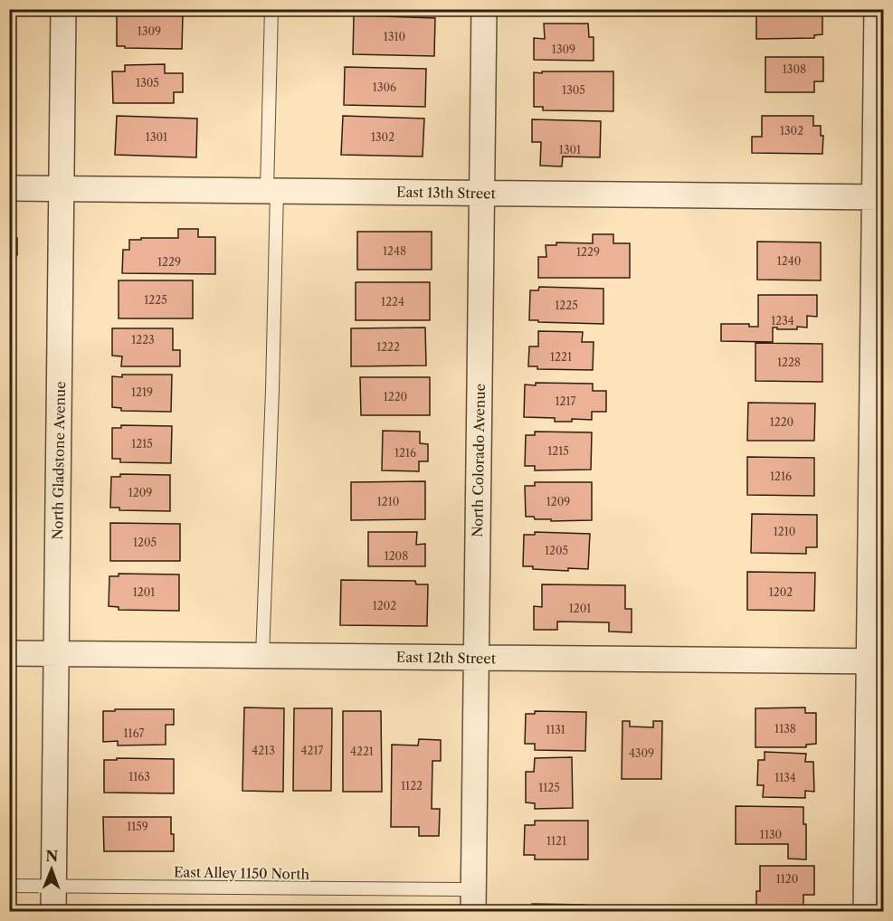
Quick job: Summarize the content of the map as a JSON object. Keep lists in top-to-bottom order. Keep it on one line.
{"streets":{"street":["East 13th Street","North Gladstone Avenue","North Colorado Avenue","East 12th Street"],"lane":["East Alley 1150 North"]},"crossings":[["East 13th Street","North Gladstone Avenue"],["East 13th Street","North Colorado Avenue"],["North Gladstone Avenue","East 12th Street"],["North Gladstone Avenue","East Alley 1150 North"],["North Colorado Avenue","East 12th Street"],["North Colorado Avenue","East Alley 1150 North"]],"house_numbers":["1309","1310","1309","1308","1305","1306","1305","1302","1301","1302","1301","1248","1229","1240","1229","1225","1224","1225","1234","1223","1222","1221","1228","1219","1220","1217","1220","1215","1215","1216","1216","1209","1210","1209","1210","1205","1205","1208","1201","1202","1202","1201","1138","1131","1167","4213","4217","4221","4309","1163","1134","1122","1125","1159","1130","1121","1120"],"north":"top"}
